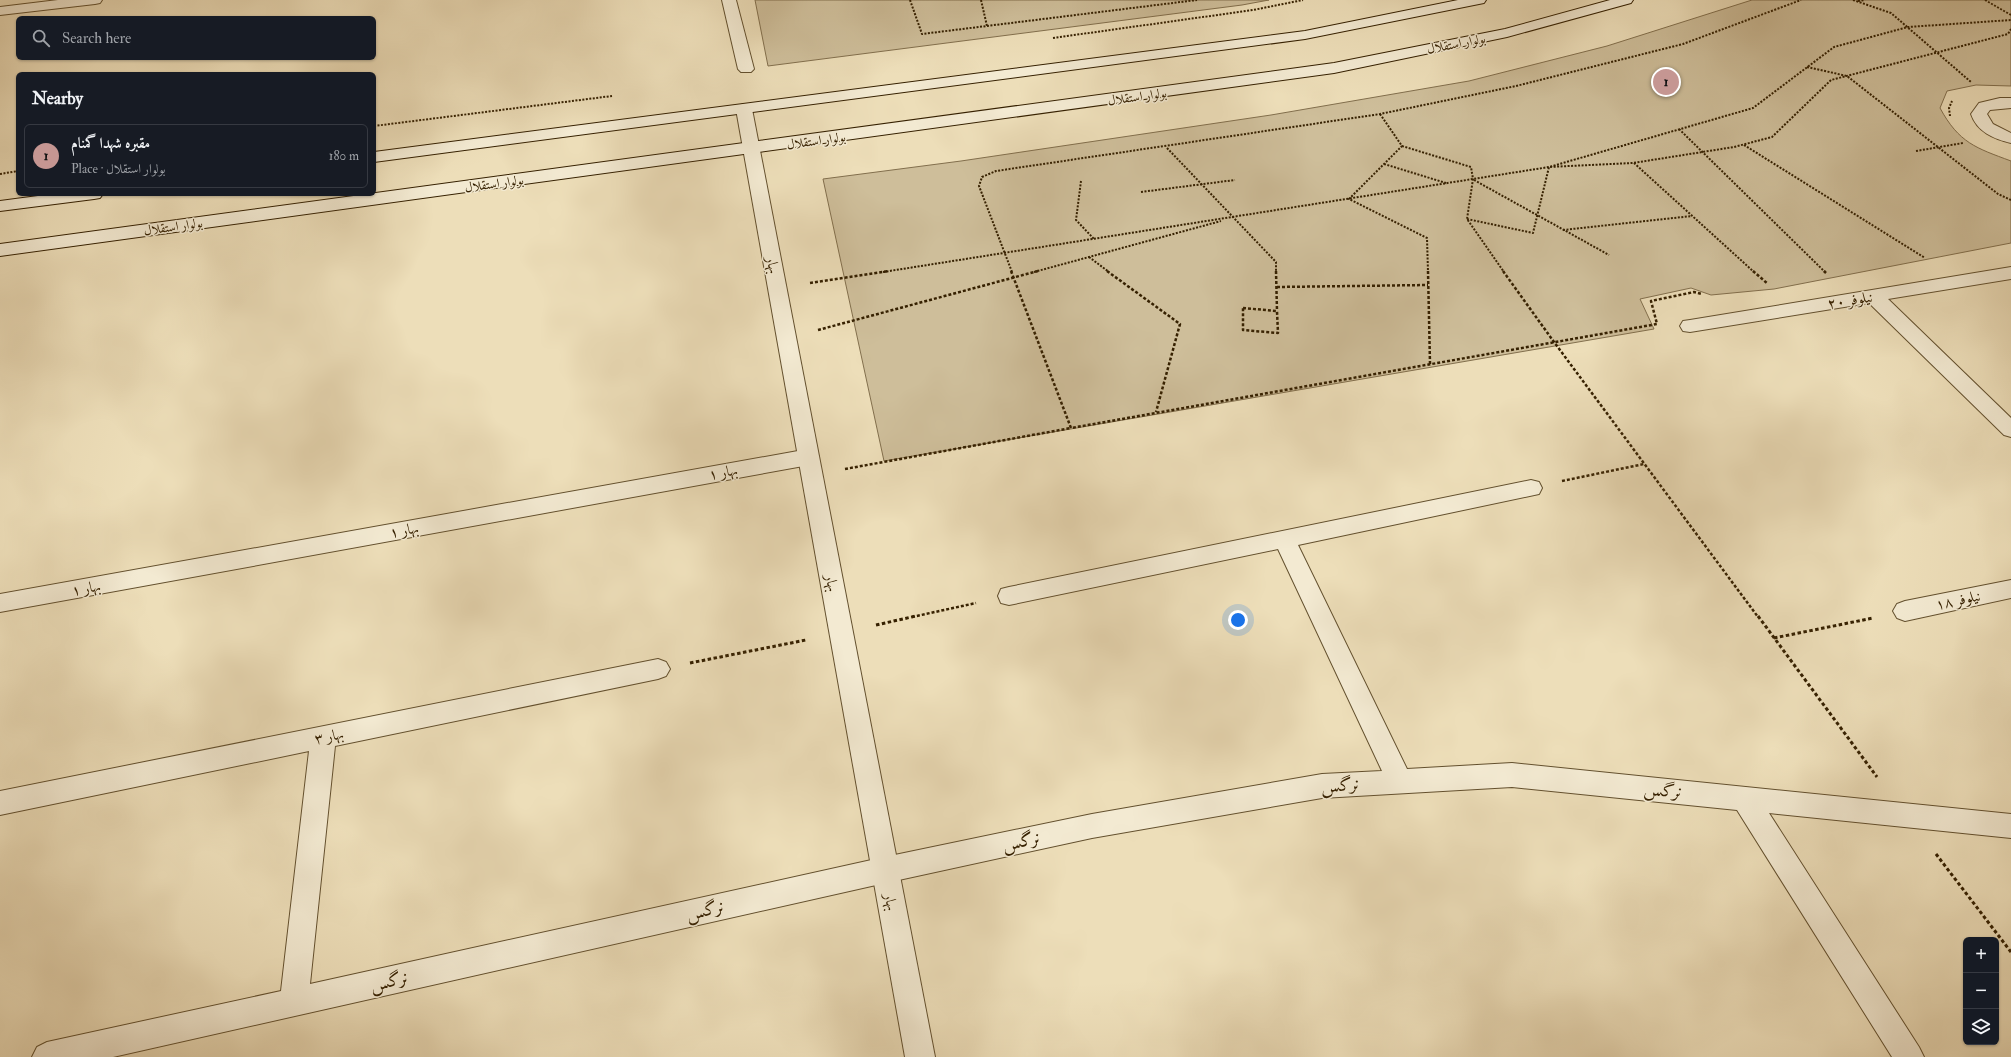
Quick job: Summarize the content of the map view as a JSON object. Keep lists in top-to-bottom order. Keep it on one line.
{"streets":{"street":["بولوار استقلال","بهار","نیلوفر ۲۰","بهار ۱","نیلوفر ۱۸","بهار ۳","نرگس"]},"crossings":[["بولوار استقلال","بهار"],["بهار","بهار ۱"],["بهار","نرگس"]],"page":{"search":"Search here","pins":"1","heading":"Nearby","list":[{"mark":"1","name":"مقبره شهدا گمنام","note":"Place · بولوار استقلال","value":"180 m"}],"map_buttons":["+","−"]}}
